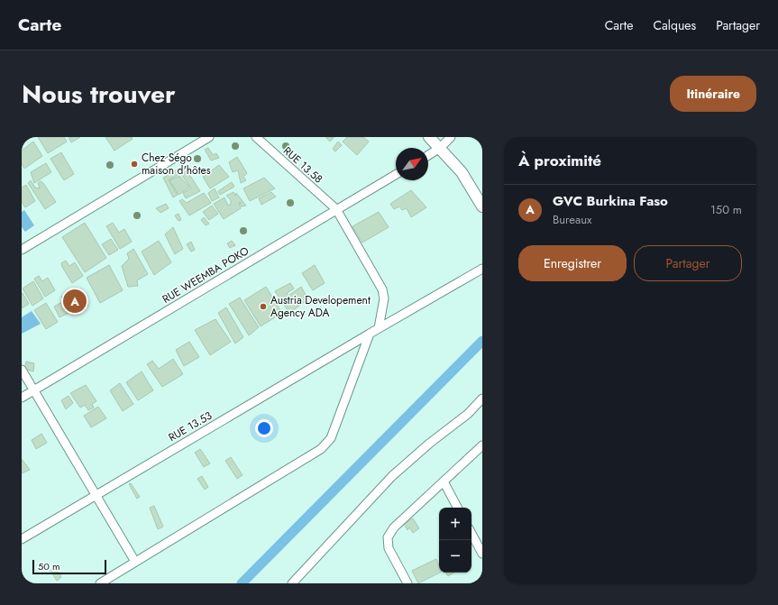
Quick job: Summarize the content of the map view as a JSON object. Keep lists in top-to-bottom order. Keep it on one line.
{"streets":{"street":["RUE 13.58","RUE WEEMBA POKO","RUE 13.53"]},"crossings":[["RUE 13.58","RUE WEEMBA POKO"]],"places":["Chez Ségo maison d'hôtes","Austria Developement Agency ADA"],"scale_bar":"50 m","north":"top right","page":{"header":"Carte","nav":["Carte","Calques","Partager"],"title":"Nous trouver","buttons":["Itinéraire",["Enregistrer","Partager"]],"heading":"À proximité","list":[{"mark":"A","name":"GVC Burkina Faso","note":"Bureaux","value":"150 m"}],"pins":"A","map_buttons":["+","−"],"scale":"50 m"}}
